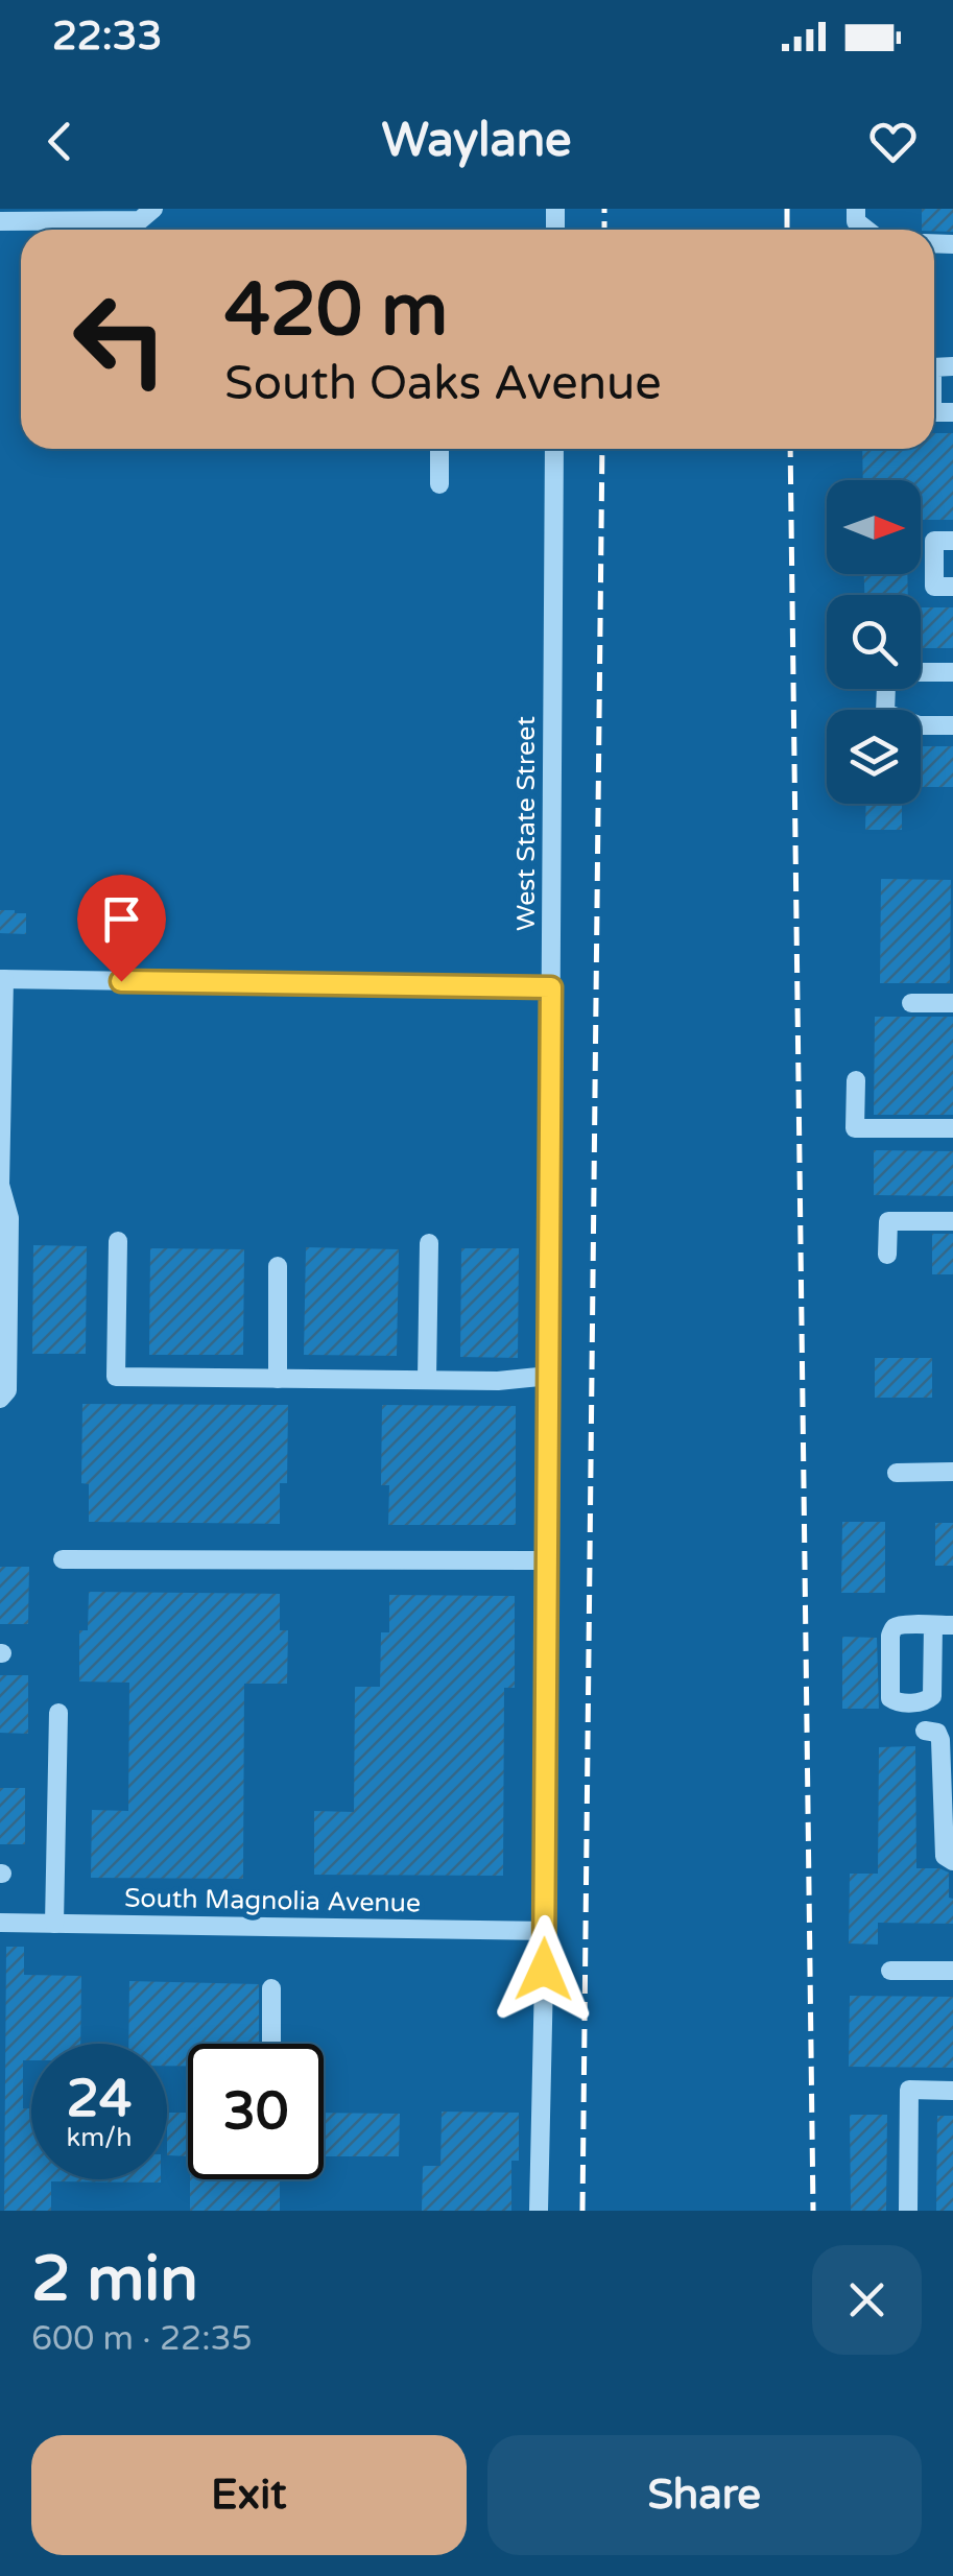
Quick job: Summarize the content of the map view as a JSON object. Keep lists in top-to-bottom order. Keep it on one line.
{"streets":{"street":["West State Street","South Magnolia Avenue"]},"crossings":[["West State Street","South Magnolia Avenue"]],"north":"right","page":{"status":"22:33","header":"Waylane","turn":["420 m","South Oaks Avenue"],"speed":"24 km/h","limit":"30","heading":["2 min","600 m · 22:35"],"buttons":["Exit","Share"]}}
